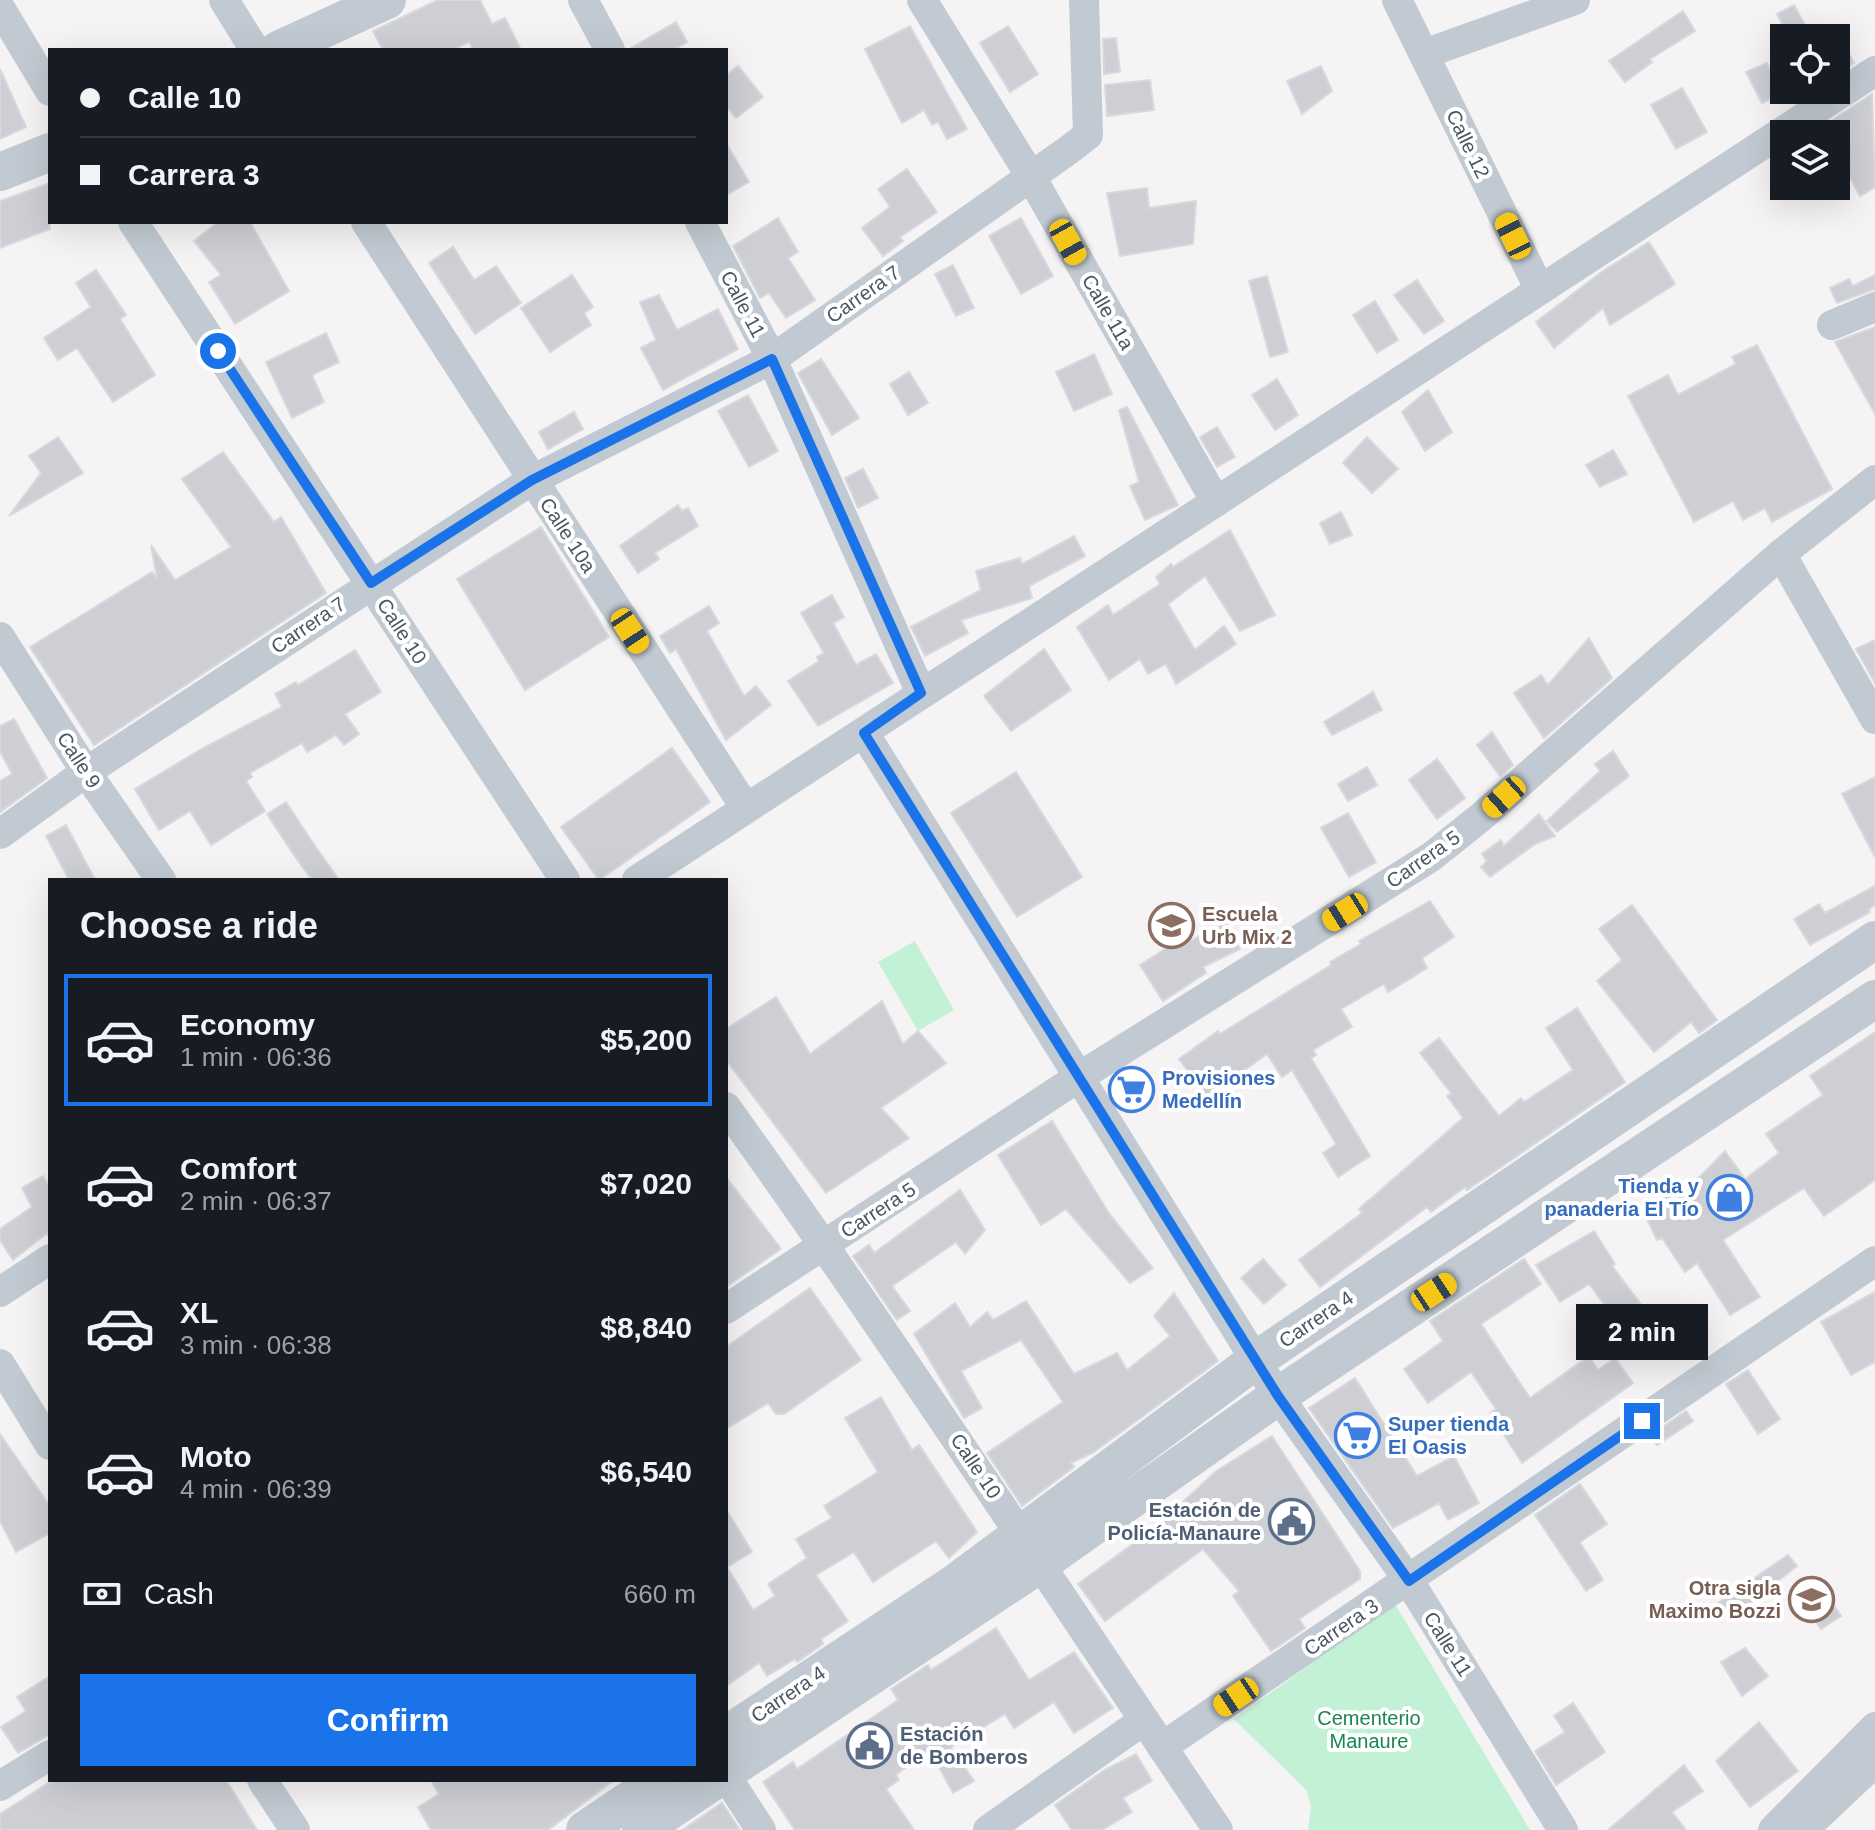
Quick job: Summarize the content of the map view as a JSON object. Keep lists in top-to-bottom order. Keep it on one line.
{"streets":{"street":["Calle 12","Carrera 7","Calle 11","Calle 11a","Calle 10a","Calle 10","Calle 9","Carrera 5","Carrera 4","Carrera 3"]},"crossings":[["Carrera 7","Calle 11"],["Carrera 7","Calle 11a"],["Carrera 7","Calle 10a"],["Carrera 7","Calle 10"],["Carrera 7","Calle 9"],["Calle 11","Carrera 5"],["Calle 11","Carrera 4"],["Calle 11","Carrera 3"],["Calle 10","Carrera 5"],["Calle 10","Carrera 4"],["Calle 10","Carrera 3"]],"parks":["Cementerio Manaure"],"places":{"school or university":["Escuela Urb Mix 2","Otra sigla Maximo Bozzi"],"supermarket":["Provisiones Medellín","Super tienda El Oasis"],"shop":["Tienda y panaderia El Tío"],"public building":["Estación de Policía-Manaure","Estación de Bomberos"]},"page":{"banner":["Calle 10","Carrera 3"],"heading":"Choose a ride","list":[{"name":"Economy","note":"1 min · 06:36","value":"$5,200"},{"name":"Comfort","note":"2 min · 06:37","value":"$7,020"},{"name":"XL","note":"3 min · 06:38","value":"$8,840"},{"name":"Moto","note":"4 min · 06:39","value":"$6,540"}],"bubble":"2 min","pay":["Cash","660 m"],"buttons":"Confirm"}}
